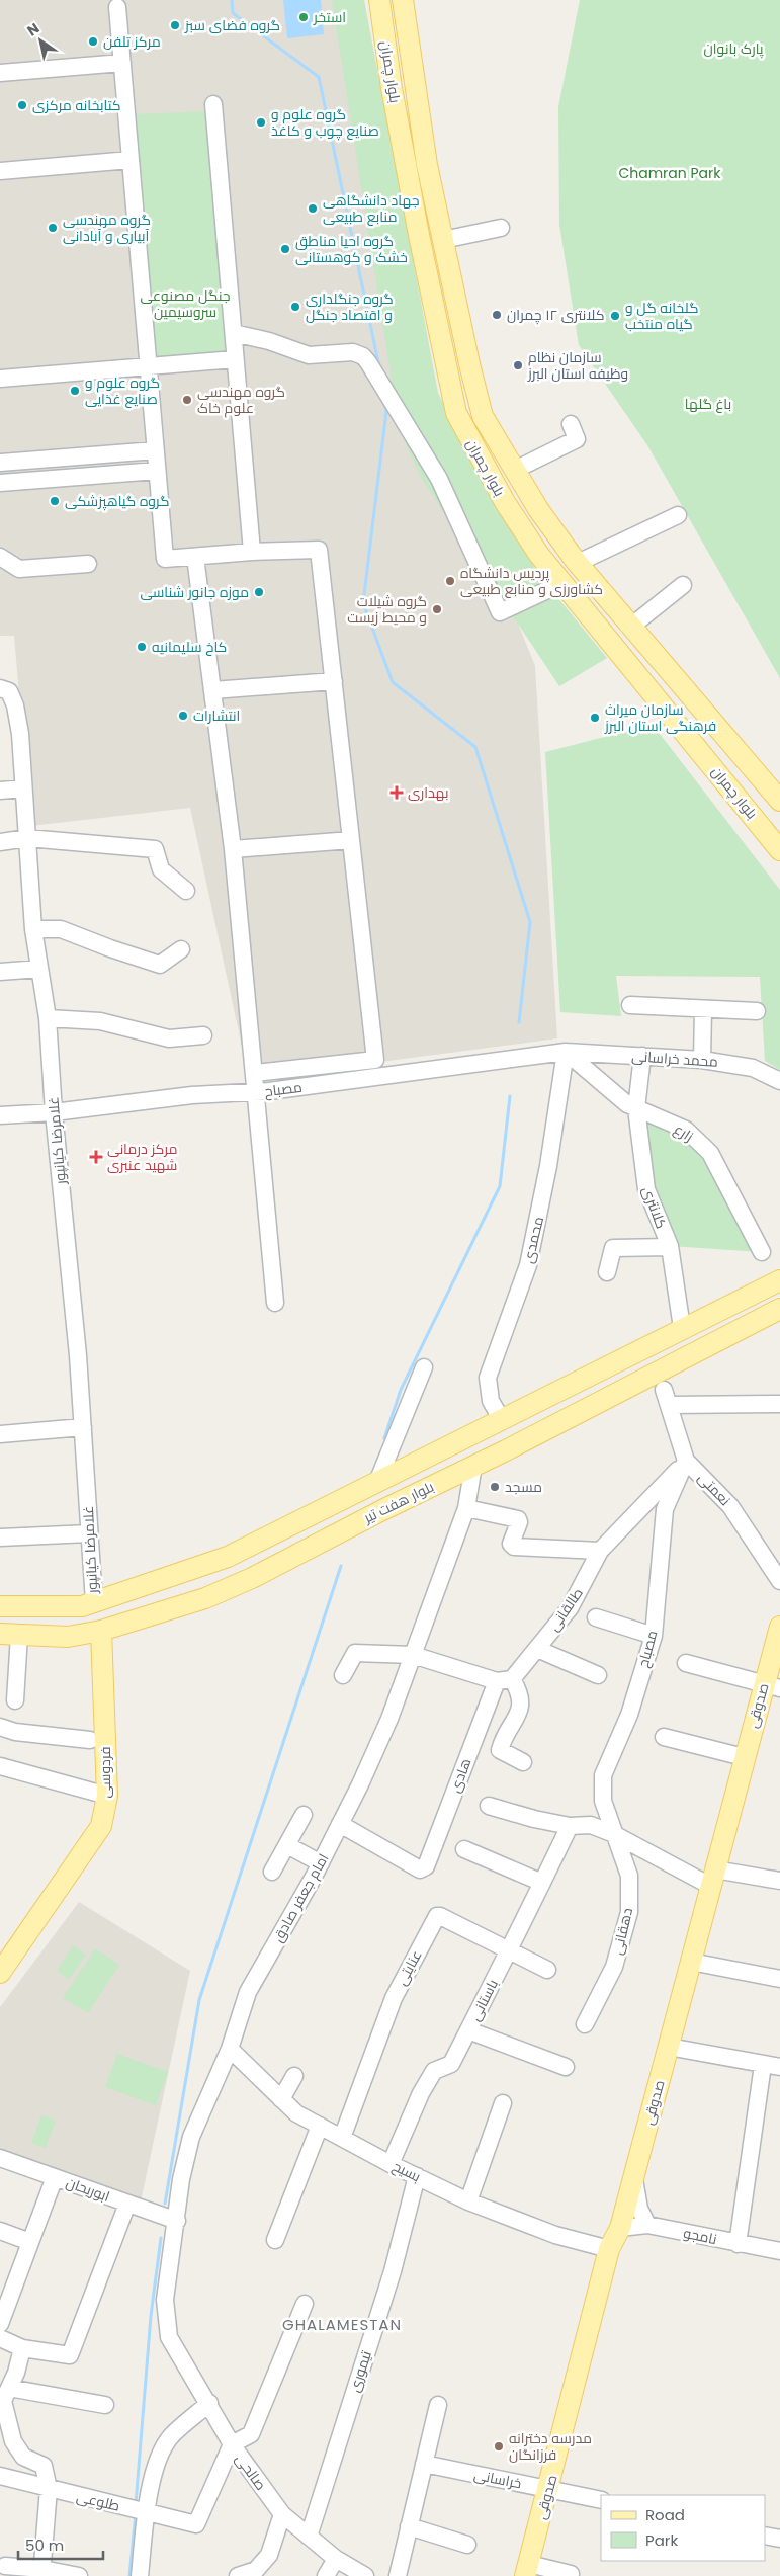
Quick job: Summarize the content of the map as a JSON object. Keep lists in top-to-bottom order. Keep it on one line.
{"streets":{"main road":["بلوار چمران","بلوار هفت تیر","صدوقی","فردوسی"],"street":["محمد خراسانی","مصباح","زارع","غلامرضا کیانپور","کلانتری","محمدی","نعمتی","طالقانی","هادی","امام جعفر صادق","دهقانی","عنایتی","باستانی","بسیح","ابوریحان","نامجو","تیموری","صالحی","خراسانی","طلوعی"]},"crossings":[["محمد خراسانی","مصباح"],["محمد خراسانی","زارع"],["محمد خراسانی","کلانتری"],["محمد خراسانی","محمدی"],["مصباح","زارع"],["مصباح","غلامرضا کیانپور"],["مصباح","محمدی"],["مصباح","نعمتی"],["مصباح","طالقانی"],["مصباح","دهقانی"],["زارع","کلانتری"],["زارع","محمدی"],["غلامرضا کیانپور","بلوار هفت تیر"],["کلانتری","بلوار هفت تیر"],["محمدی","بلوار هفت تیر"],["نعمتی","طالقانی"],["بلوار هفت تیر","فردوسی"],["بلوار هفت تیر","امام جعفر صادق"],["طالقانی","هادی"],["صدوقی","بسیح"],["صدوقی","نامجو"],["صدوقی","خراسانی"],["هادی","امام جعفر صادق"],["امام جعفر صادق","بسیح"],["امام جعفر صادق","ابوریحان"],["امام جعفر صادق","صالحی"],["عنایتی","باستانی"],["عنایتی","بسیح"],["باستانی","بسیح"],["بسیح","تیموری"],["تیموری","صالحی"],["صالحی","طلوعی"]],"districts":["GHALAMESTAN"],"parks":["پارک بانوان","Chamran Park","جنگل مصنوعی سروسیمین","باغ گلها"],"places":{"other":["استخر","گروه فضای سبز","مرکز تلفن","کتابخانه مرکزی","گروه علوم و صنایع چوب و کاغذ","جهاد دانشگاهی منابع طبیعی","گروه مهندسی آبیاری و آبادانی","گروه احیا مناطق خشک و کوهستانی","گروه جنگلداری و اقتصاد جنگل","کلانتری ۱۲ چمران","گلخانه گل و گیاه منتخب","سازمان نظام وظیفه استان البرز","گروه علوم و صنایع غذایی","گروه مهندسی علوم خاک","گروه گیاهپزشکی","پردیس دانشگاه کشاورزی و منابع طبیعی","موزه جانور شناسی","گروه شیلات و محیط زیست","کاخ سلیمانیه","انتشارات","سازمان میراث فرهنگی استان البرز","مسجد","مدرسه دخترانه فرزانگان"],"health":["بهداری","مرکز درمانی شهید عنبری"]},"legend":["Road","Park"],"scale_bar":"50 m","north":"top left"}
